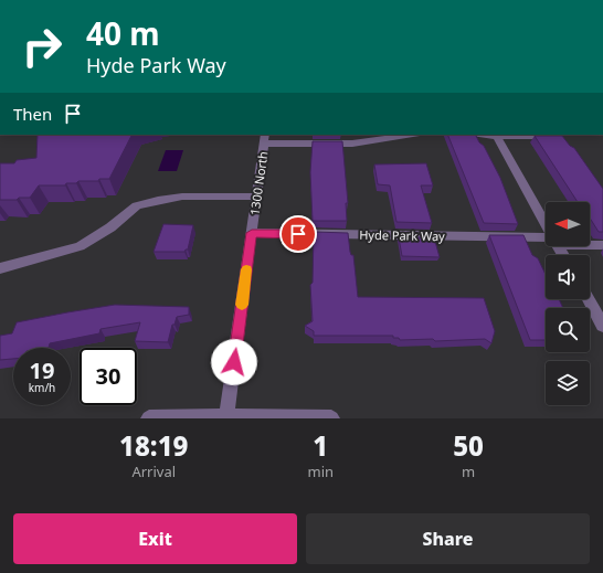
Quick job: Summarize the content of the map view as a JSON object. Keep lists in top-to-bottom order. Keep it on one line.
{"streets":{"street":["1300 North","Hyde Park Way"]},"crossings":[["1300 North","Hyde Park Way"]],"north":"left","page":{"turn":["40 m","Hyde Park Way"],"then":"Then","speed":"19 km/h","limit":"30","eta":["18:19","Arrival","1","min","50","m"],"buttons":["Exit","Share"]}}
